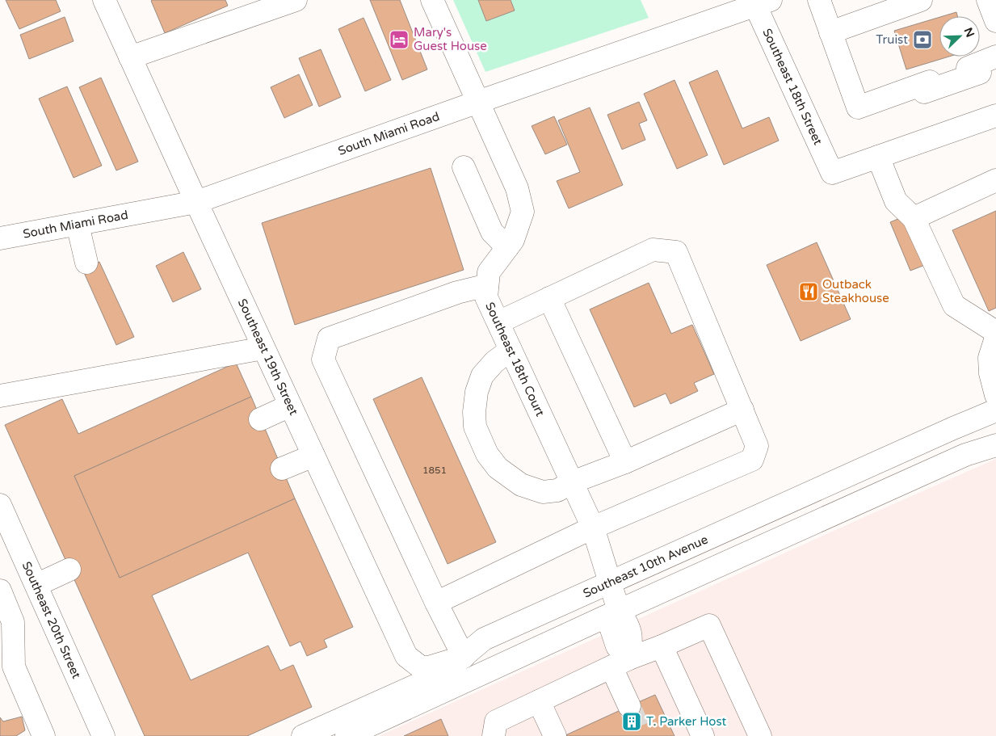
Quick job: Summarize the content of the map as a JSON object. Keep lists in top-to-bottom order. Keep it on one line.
{"streets":{"street":["Southeast 18th Street","South Miami Road","Southeast 19th Street","Southeast 18th Court","Southeast 10th Avenue","Southeast 20th Street"]},"crossings":[["Southeast 18th Street","South Miami Road"],["South Miami Road","Southeast 19th Street"],["South Miami Road","Southeast 18th Court"],["Southeast 19th Street","Southeast 10th Avenue"],["Southeast 18th Court","Southeast 10th Avenue"]],"places":{"hotel":["Mary's Guest House"],"bank":["Truist"],"restaurant":["Outback Steakhouse"],"building":["T. Parker Host"]},"house_numbers":["1851"],"north":"top right"}
